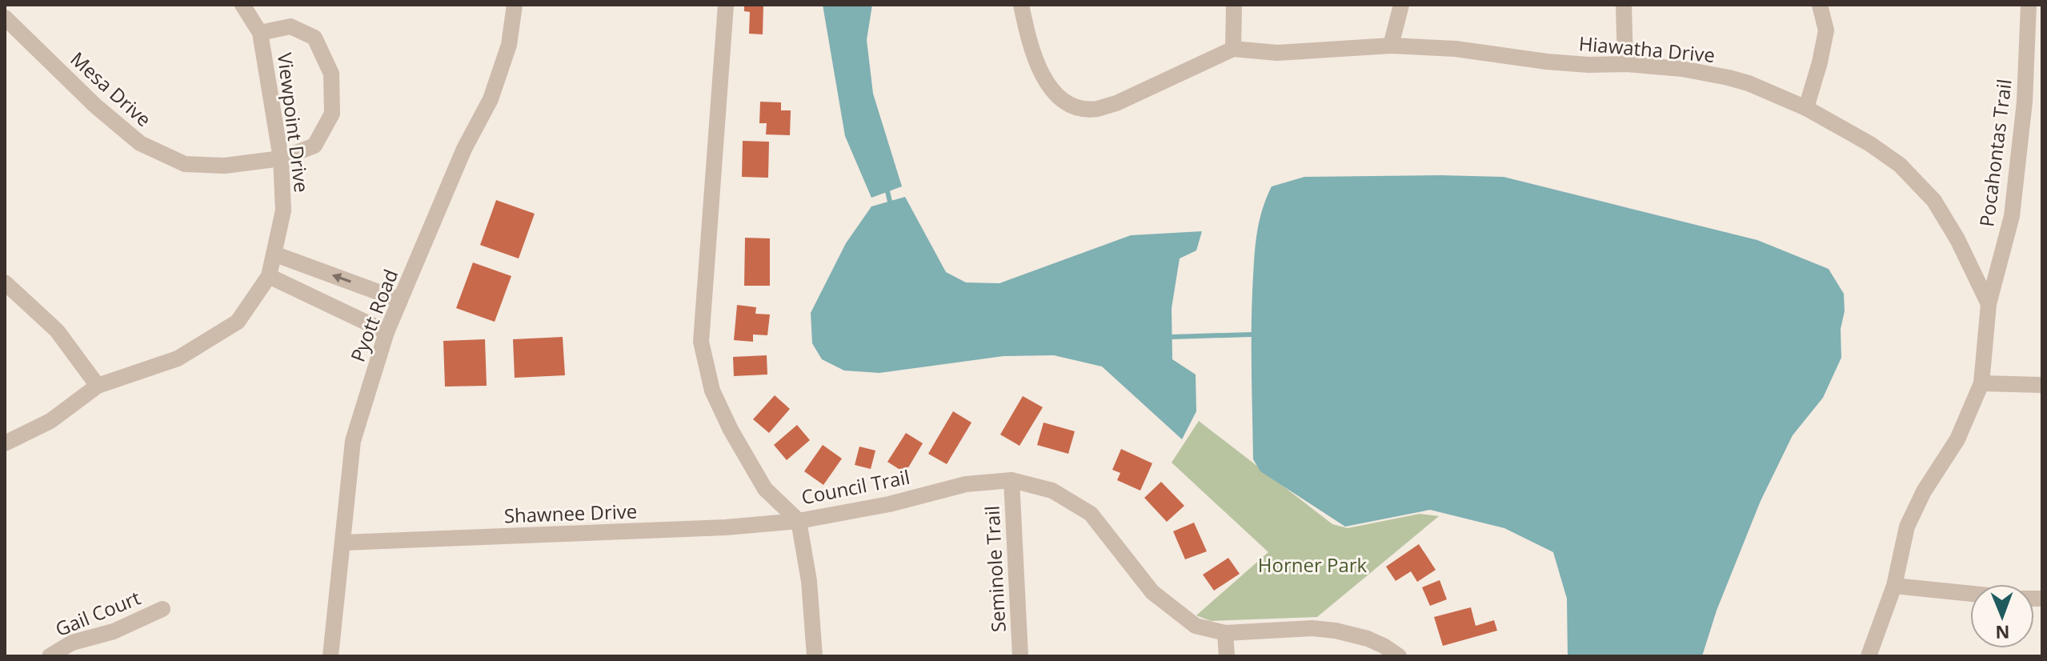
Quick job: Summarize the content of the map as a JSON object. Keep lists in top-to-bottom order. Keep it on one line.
{"streets":{"street":["Hiawatha Drive","Mesa Drive","Viewpoint Drive","Pocahontas Trail","Pyott Road","Council Trail","Shawnee Drive","Seminole Trail","Gail Court"]},"crossings":[["Hiawatha Drive","Pocahontas Trail"],["Mesa Drive","Viewpoint Drive"],["Pyott Road","Shawnee Drive"],["Council Trail","Shawnee Drive"],["Council Trail","Seminole Trail"]],"parks":["Horner Park"],"north":"bottom"}
